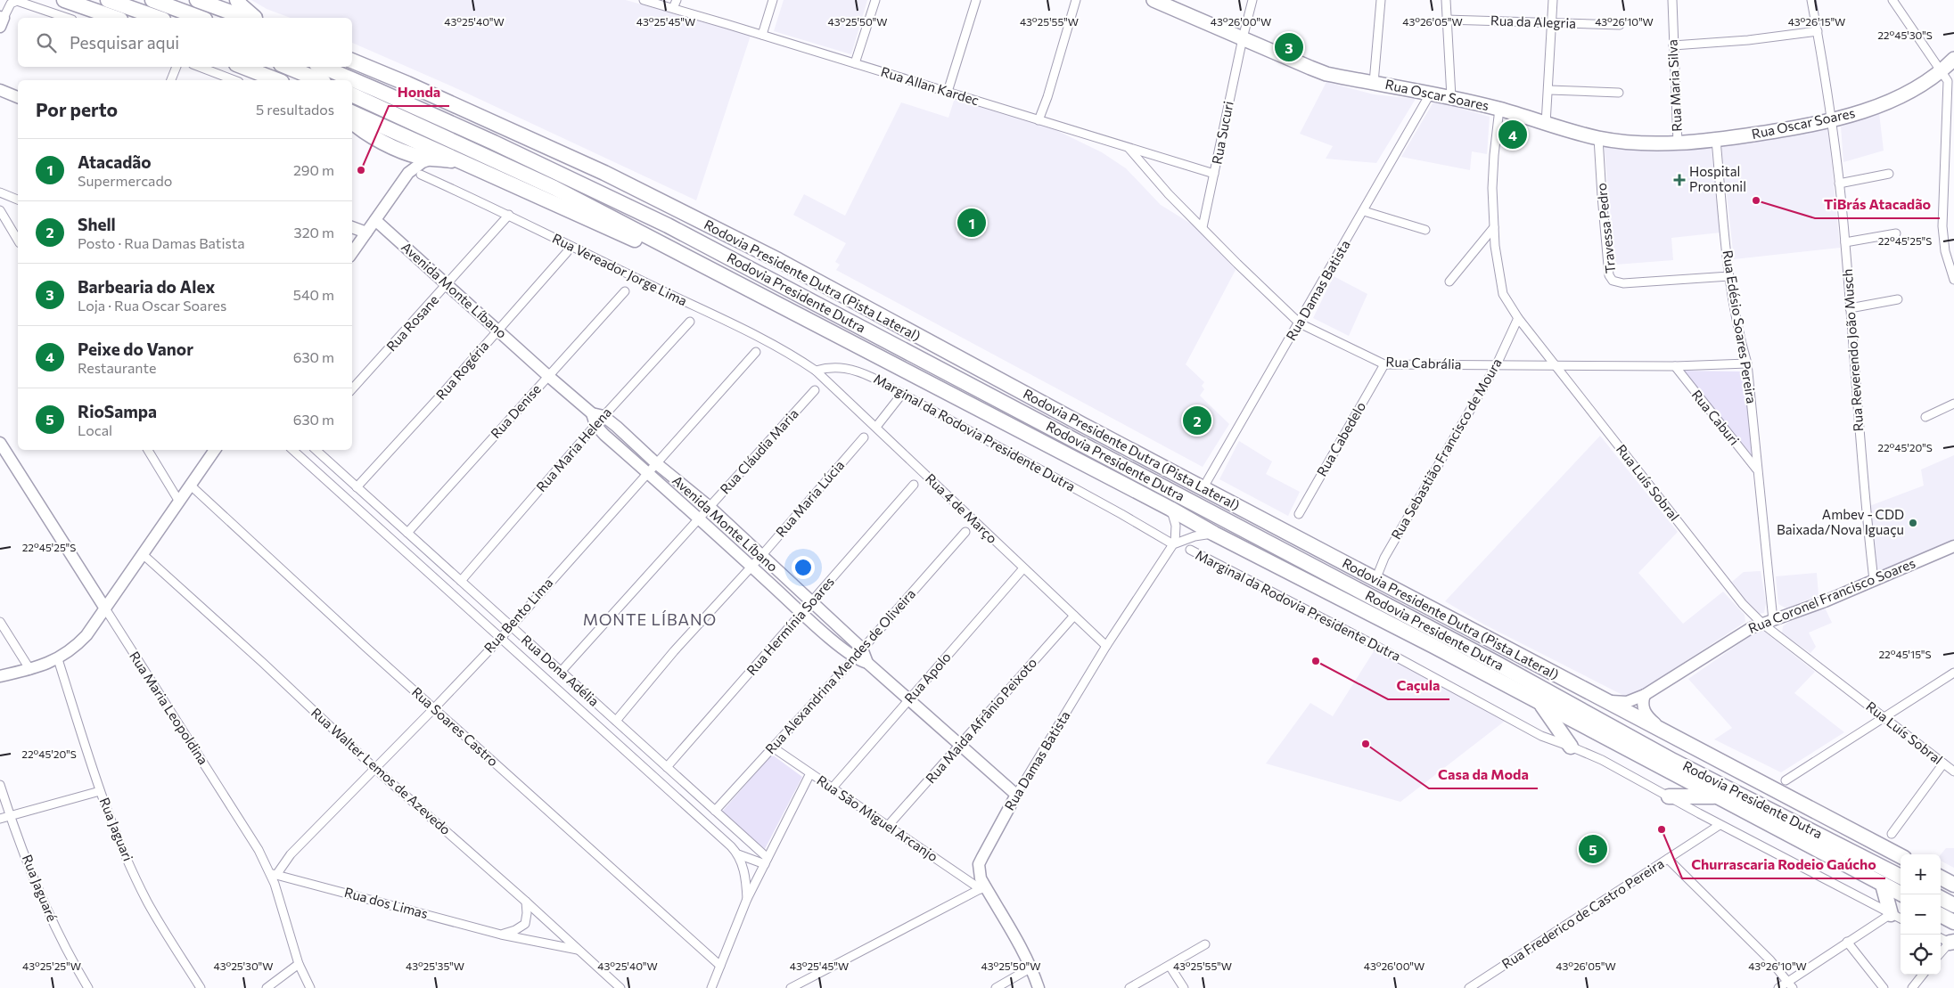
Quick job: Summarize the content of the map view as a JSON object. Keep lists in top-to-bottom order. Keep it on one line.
{"streets":{"highway":["Rodovia Presidente Dutra (Pista Lateral)","Rodovia Presidente Dutra"],"main road":["Rua Oscar Soares"],"street":["Rua da Alegria","Rua Maria Silva","Rua Allan Kardec","Rua Sucuri","Travessa Pedro","Rua Vereador Jorge Lima","Avenida Monte Líbano","Rua Damas Batista","Rua Rosane","Rua Edésio Soares Pereira","Rua Reverendo João Musch","Rua Cabrália","Rua Rogéria","Rua Denise","Rua Caburi","Marginal da Rodovia Presidente Dutra","Rua Cabedelo","Rua Sebastião Francisco de Moura","Rua Maria Helena","Rua Cláudia Maria","Rua Luís Sobral","Rua Maria Lúcia","Rua 4 de Março","Rua Coronel Francisco Soares","Rua Bento Lima","Rua Hermínia Soares","Rua Dona Adélia","Rua Alexandrina Mendes de Oliveira","Rua Apolo","Rua Maria Leopoldina","Rua Maida Afrânio Peixoto","Rua Soares Castro","Rua Walter Lemos de Azevedo","Rua São Miguel Arcanjo","Rua Jaguari","Rua Jaguaré","Rua dos Limas","Rua Frederico de Castro Pereira"]},"crossings":[["Rua Maria Silva","Rua Oscar Soares"],["Rua Allan Kardec","Rua Sucuri"],["Rua Allan Kardec","Rua Cabrália"],["Rua Oscar Soares","Rua Sucuri"],["Rua Oscar Soares","Travessa Pedro"],["Rua Oscar Soares","Rua Damas Batista"],["Rua Oscar Soares","Rua Edésio Soares Pereira"],["Rua Oscar Soares","Rua Reverendo João Musch"],["Rua Oscar Soares","Rua Luís Sobral"],["Rua Sucuri","Rua Cabrália"],["Travessa Pedro","Rua Edésio Soares Pereira"],["Rua Vereador Jorge Lima","Rua Rosane"],["Rua Vereador Jorge Lima","Marginal da Rodovia Presidente Dutra"],["Rua Vereador Jorge Lima","Rua 4 de Março"],["Rodovia Presidente Dutra (Pista Lateral)","Rua Damas Batista"],["Rodovia Presidente Dutra (Pista Lateral)","Rua Sebastião Francisco de Moura"],["Rodovia Presidente Dutra (Pista Lateral)","Rua Coronel Francisco Soares"],["Avenida Monte Líbano","Rua Damas Batista"],["Avenida Monte Líbano","Rua Rosane"],["Avenida Monte Líbano","Rua Rogéria"],["Avenida Monte Líbano","Rua Denise"],["Avenida Monte Líbano","Rua Maria Helena"],["Avenida Monte Líbano","Rua Cláudia Maria"],["Avenida Monte Líbano","Rua Maria Lúcia"],["Avenida Monte Líbano","Rua Bento Lima"],["Avenida Monte Líbano","Rua Hermínia Soares"],["Avenida Monte Líbano","Rua Alexandrina Mendes de Oliveira"],["Avenida Monte Líbano","Rua Apolo"],["Avenida Monte Líbano","Rua Maida Afrânio Peixoto"],["Rua Damas Batista","Rua Cabrália"],["Rua Damas Batista","Marginal da Rodovia Presidente Dutra"],["Rua Damas Batista","Rua 4 de Março"],["Rua Damas Batista","Rua São Miguel Arcanjo"],["Rua Edésio Soares Pereira","Rua Cabrália"],["Rua Edésio Soares Pereira","Rua Caburi"],["Rua Edésio Soares Pereira","Rua Luís Sobral"],["Rua Edésio Soares Pereira","Rua Coronel Francisco Soares"],["Rua Reverendo João Musch","Rua Coronel Francisco Soares"],["Rua Cabrália","Rua Caburi"],["Rua Cabrália","Rua Cabedelo"],["Rua Cabrália","Rua Sebastião Francisco de Moura"],["Rua Cabrália","Rua Luís Sobral"],["Rua Rogéria","Rua Dona Adélia"],["Rua Denise","Rua Dona Adélia"],["Marginal da Rodovia Presidente Dutra","Rua 4 de Março"],["Marginal da Rodovia Presidente Dutra","Rua Frederico de Castro Pereira"],["Rua Sebastião Francisco de Moura","Rua Luís Sobral"],["Rua Maria Helena","Rua Dona Adélia"],["Rua Cláudia Maria","Rua Dona Adélia"],["Rua Luís Sobral","Rua Coronel Francisco Soares"],["Rua Maria Lúcia","Rua Dona Adélia"],["Rua 4 de Março","Rua Apolo"],["Rua 4 de Março","Rua Maida Afrânio Peixoto"],["Rua Bento Lima","Rua Dona Adélia"],["Rua Bento Lima","Rua Maria Leopoldina"],["Rua Bento Lima","Rua Soares Castro"],["Rua Bento Lima","Rua Walter Lemos de Azevedo"],["Rua Bento Lima","Rua dos Limas"],["Rua Hermínia Soares","Rua Dona Adélia"],["Rua Dona Adélia","Rua Alexandrina Mendes de Oliveira"],["Rua Alexandrina Mendes de Oliveira","Rua São Miguel Arcanjo"],["Rua Apolo","Rua São Miguel Arcanjo"],["Rua Maria Leopoldina","Rua dos Limas"],["Rua Maida Afrânio Peixoto","Rua São Miguel Arcanjo"],["Rua Walter Lemos de Azevedo","Rua dos Limas"]],"districts":["MONTE LÍBANO"],"places":{"other":["Honda","TiBrás Atacadão","Ambev - CDD Baixada/Nova Iguaçu","Caçula","Casa da Moda","Churrascaria Rodeio Gaúcho"],"health":["Hospital Prontonil"]},"page":{"search":"Pesquisar aqui","pins":["3","4","1","2","5"],"heading":["Por perto","5 resultados"],"list":[{"mark":"1","name":"Atacadão","note":"Supermercado","value":"290 m"},{"mark":"2","name":"Shell","note":"Posto · Rua Damas Batista","value":"320 m"},{"mark":"3","name":"Barbearia do Alex","note":"Loja · Rua Oscar Soares","value":"540 m"},{"mark":"4","name":"Peixe do Vanor","note":"Restaurante","value":"630 m"},{"mark":"5","name":"RioSampa","note":"Local","value":"630 m"}],"map_buttons":["+","−"]},"coordinates":["43°25'40\"W","43°25'45\"W","43°25'50\"W","43°25'55\"W","43°26'00\"W","43°26'05\"W","43°26'10\"W","43°26'15\"W","22°45'30\"S","22°45'25\"S","22°45'20\"S","22°45'15\"S","43°25'25\"W","43°25'30\"W","43°25'35\"W"]}
